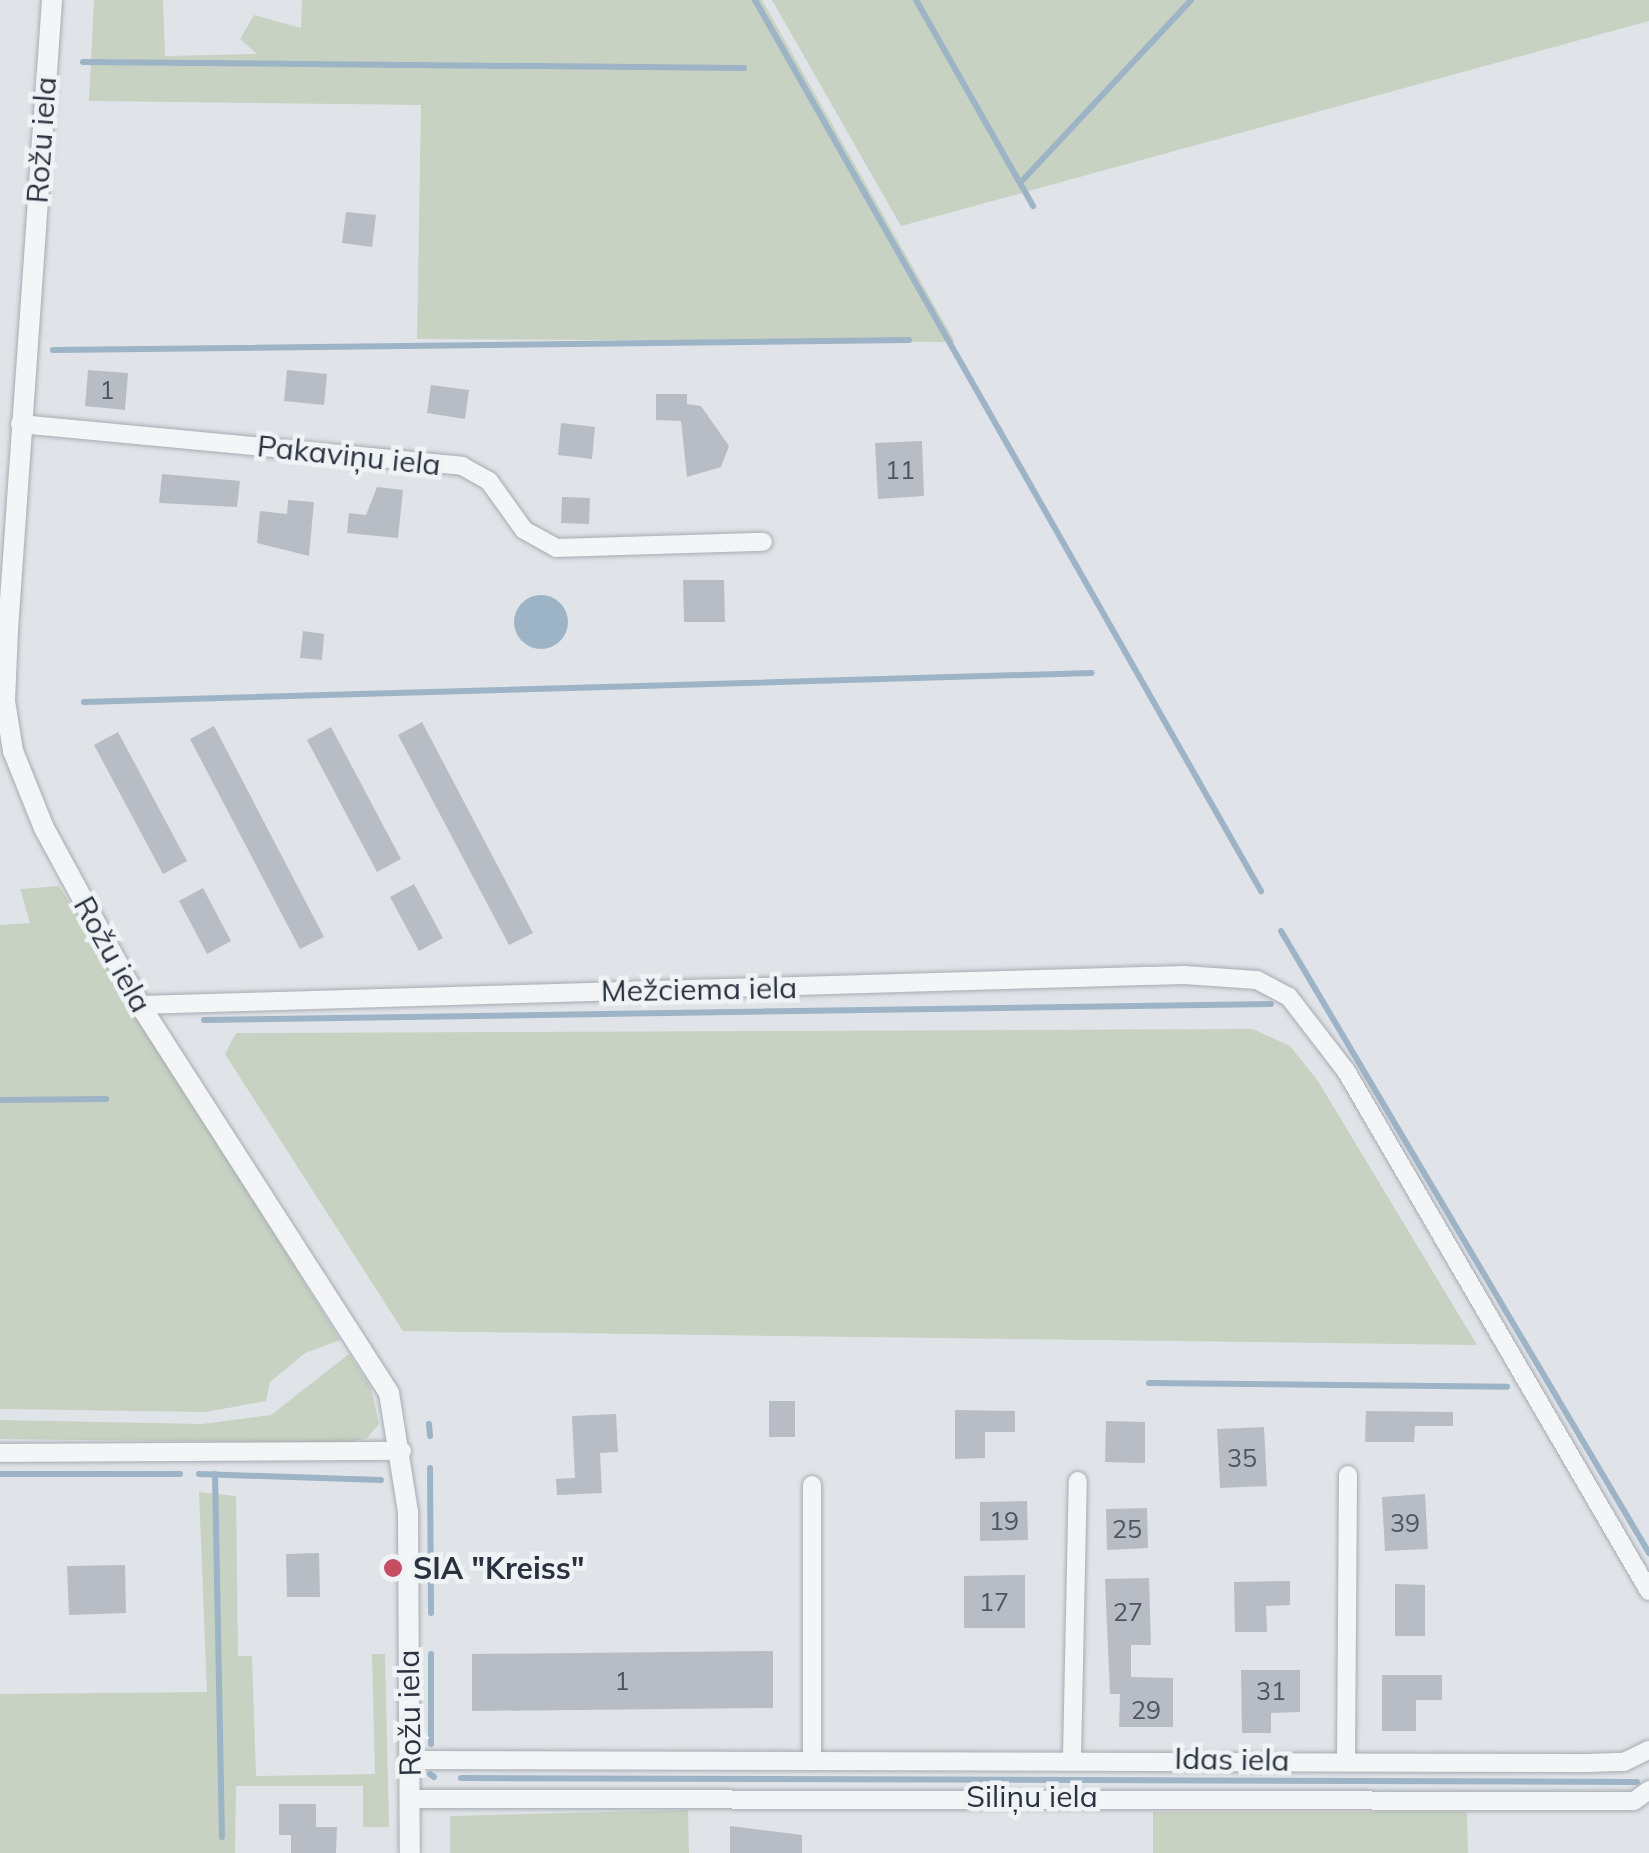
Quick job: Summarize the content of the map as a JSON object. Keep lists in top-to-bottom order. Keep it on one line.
{"streets":{"street":["Rožu iela","Pakaviņu iela","Mežciema iela","Idas iela","Siliņu iela"]},"crossings":[["Rožu iela","Pakaviņu iela"],["Rožu iela","Mežciema iela"],["Rožu iela","Idas iela"],["Rožu iela","Siliņu iela"]],"places":["SIA \"Kreiss\""],"house_numbers":["1","11","35","19","39","25","17","27","1","31","29"]}
